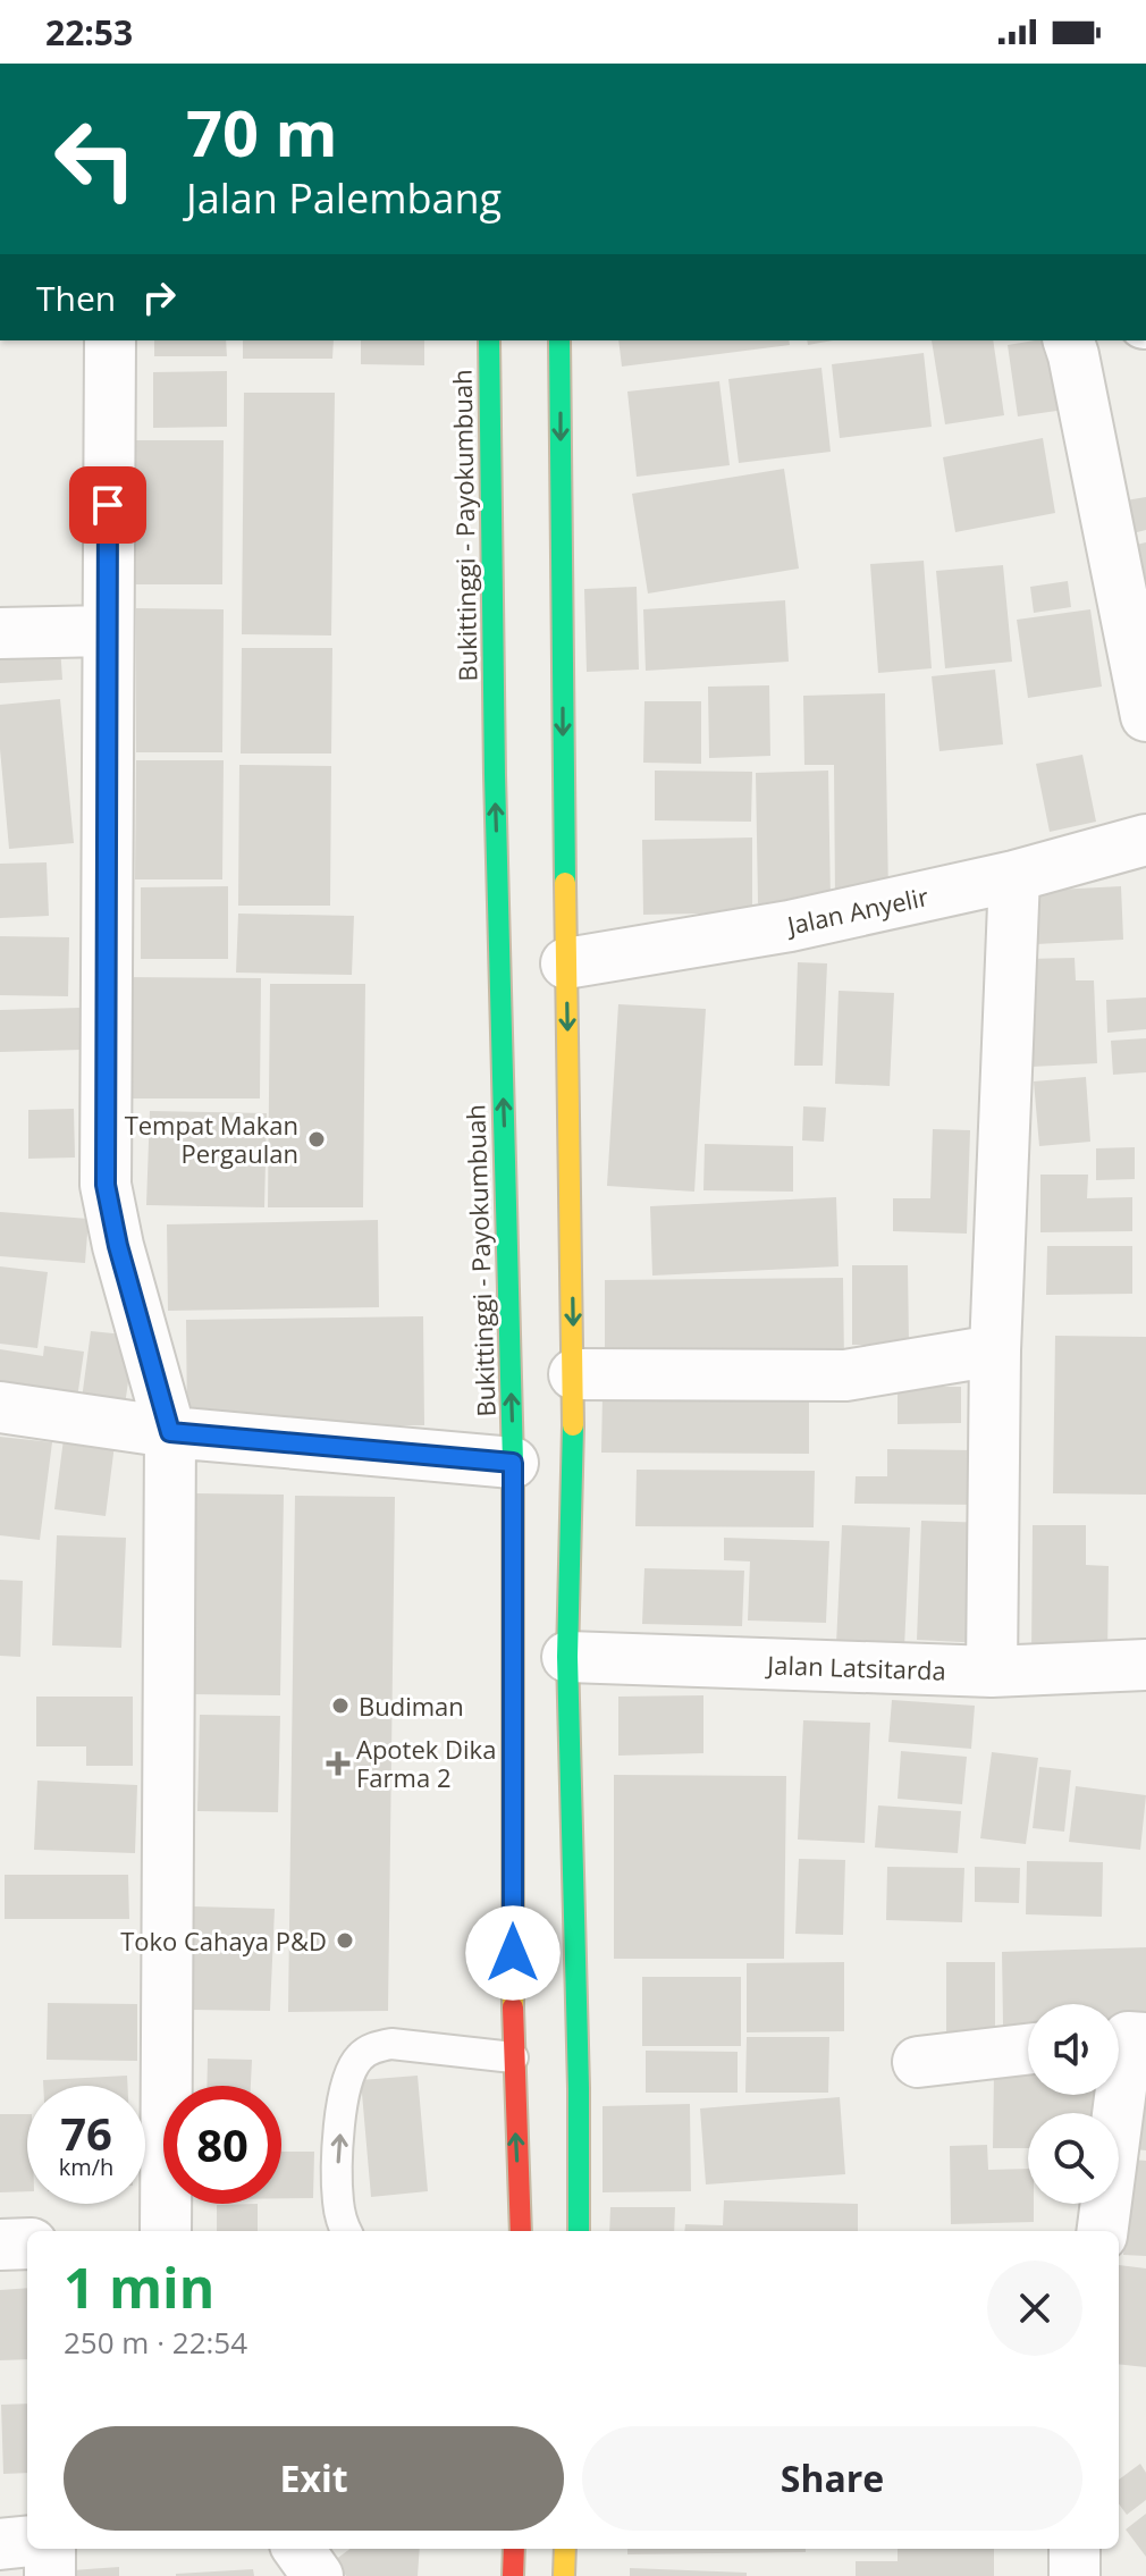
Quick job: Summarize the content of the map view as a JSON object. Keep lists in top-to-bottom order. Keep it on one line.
{"streets":{"highway":["Bukittinggi - Payokumbuah"],"street":["Jalan Anyelir","Jalan Latsitarda"]},"places":{"other":["Tempat Makan Pergaulan","Budiman","Toko Cahaya P&D"],"health":["Apotek Dika Farma 2"]},"page":{"status":"22:53","turn":["70 m","Jalan Palembang"],"then":"Then","speed":"76 km/h","limit":"80","heading":["1 min","250 m · 22:54"],"buttons":["Exit","Share"]}}
